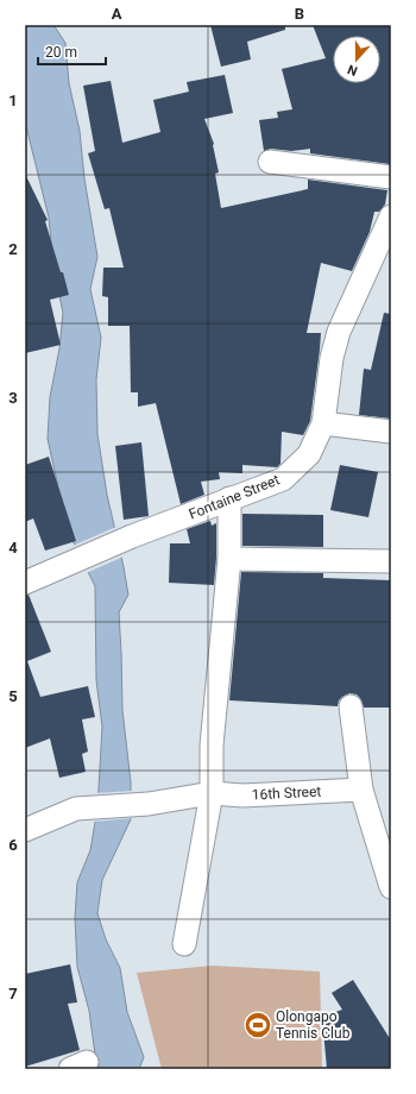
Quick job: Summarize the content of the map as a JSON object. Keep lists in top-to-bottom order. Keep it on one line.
{"streets":{"street":["Fontaine Street","16th Street"]},"places":{"sports":["Olongapo Tennis Club"]},"scale_bar":"20 m","north":"bottom","grid":{"columns":["A","B"],"rows":["1","2","3","4","5","6","7"]}}
